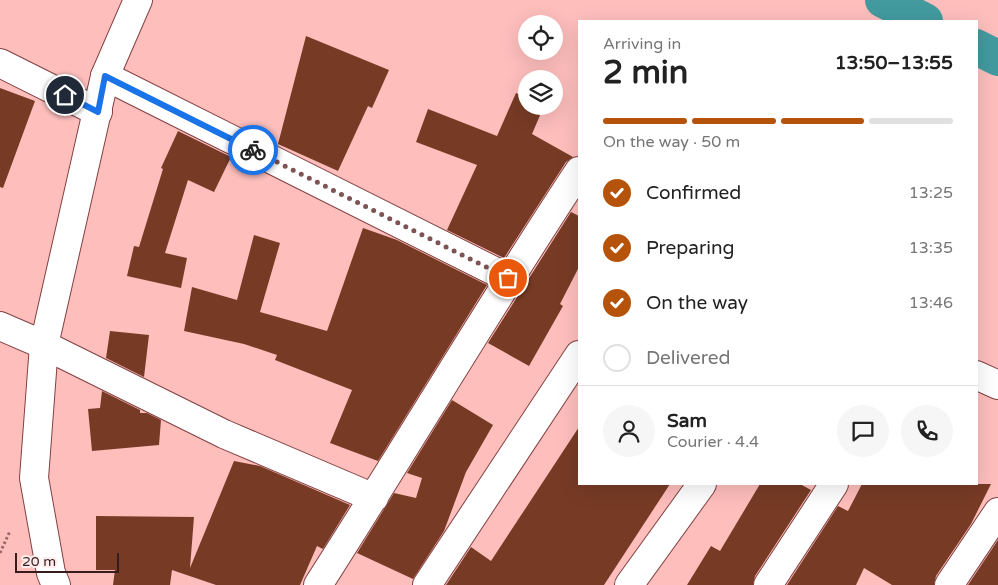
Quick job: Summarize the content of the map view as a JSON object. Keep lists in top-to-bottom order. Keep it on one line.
{"scale_bar":"20 m","page":{"heading":["2 min","Arriving in","13:50–13:55"],"panel":["Sam","Courier · 4.4"],"bar":"On the way · 50 m","list":[["Confirmed","13:25"],["Preparing","13:35"],["On the way","13:46"],"Delivered"],"scale":"20 m"}}
